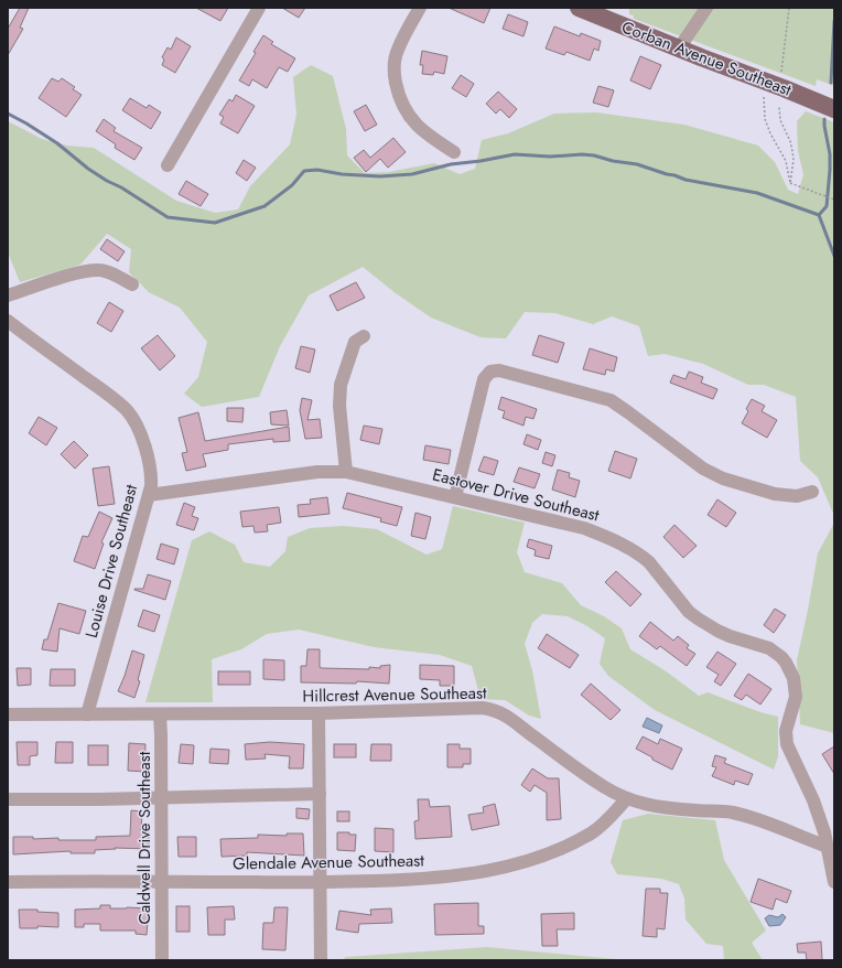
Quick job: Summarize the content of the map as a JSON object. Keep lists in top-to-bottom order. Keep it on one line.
{"streets":{"main road":["Corban Avenue Southeast"],"street":["Eastover Drive Southeast","Louise Drive Southeast","Hillcrest Avenue Southeast","Caldwell Drive Southeast","Glendale Avenue Southeast"]},"crossings":[["Eastover Drive Southeast","Louise Drive Southeast"],["Eastover Drive Southeast","Hillcrest Avenue Southeast"],["Louise Drive Southeast","Hillcrest Avenue Southeast"],["Hillcrest Avenue Southeast","Caldwell Drive Southeast"],["Hillcrest Avenue Southeast","Glendale Avenue Southeast"],["Caldwell Drive Southeast","Glendale Avenue Southeast"]]}
